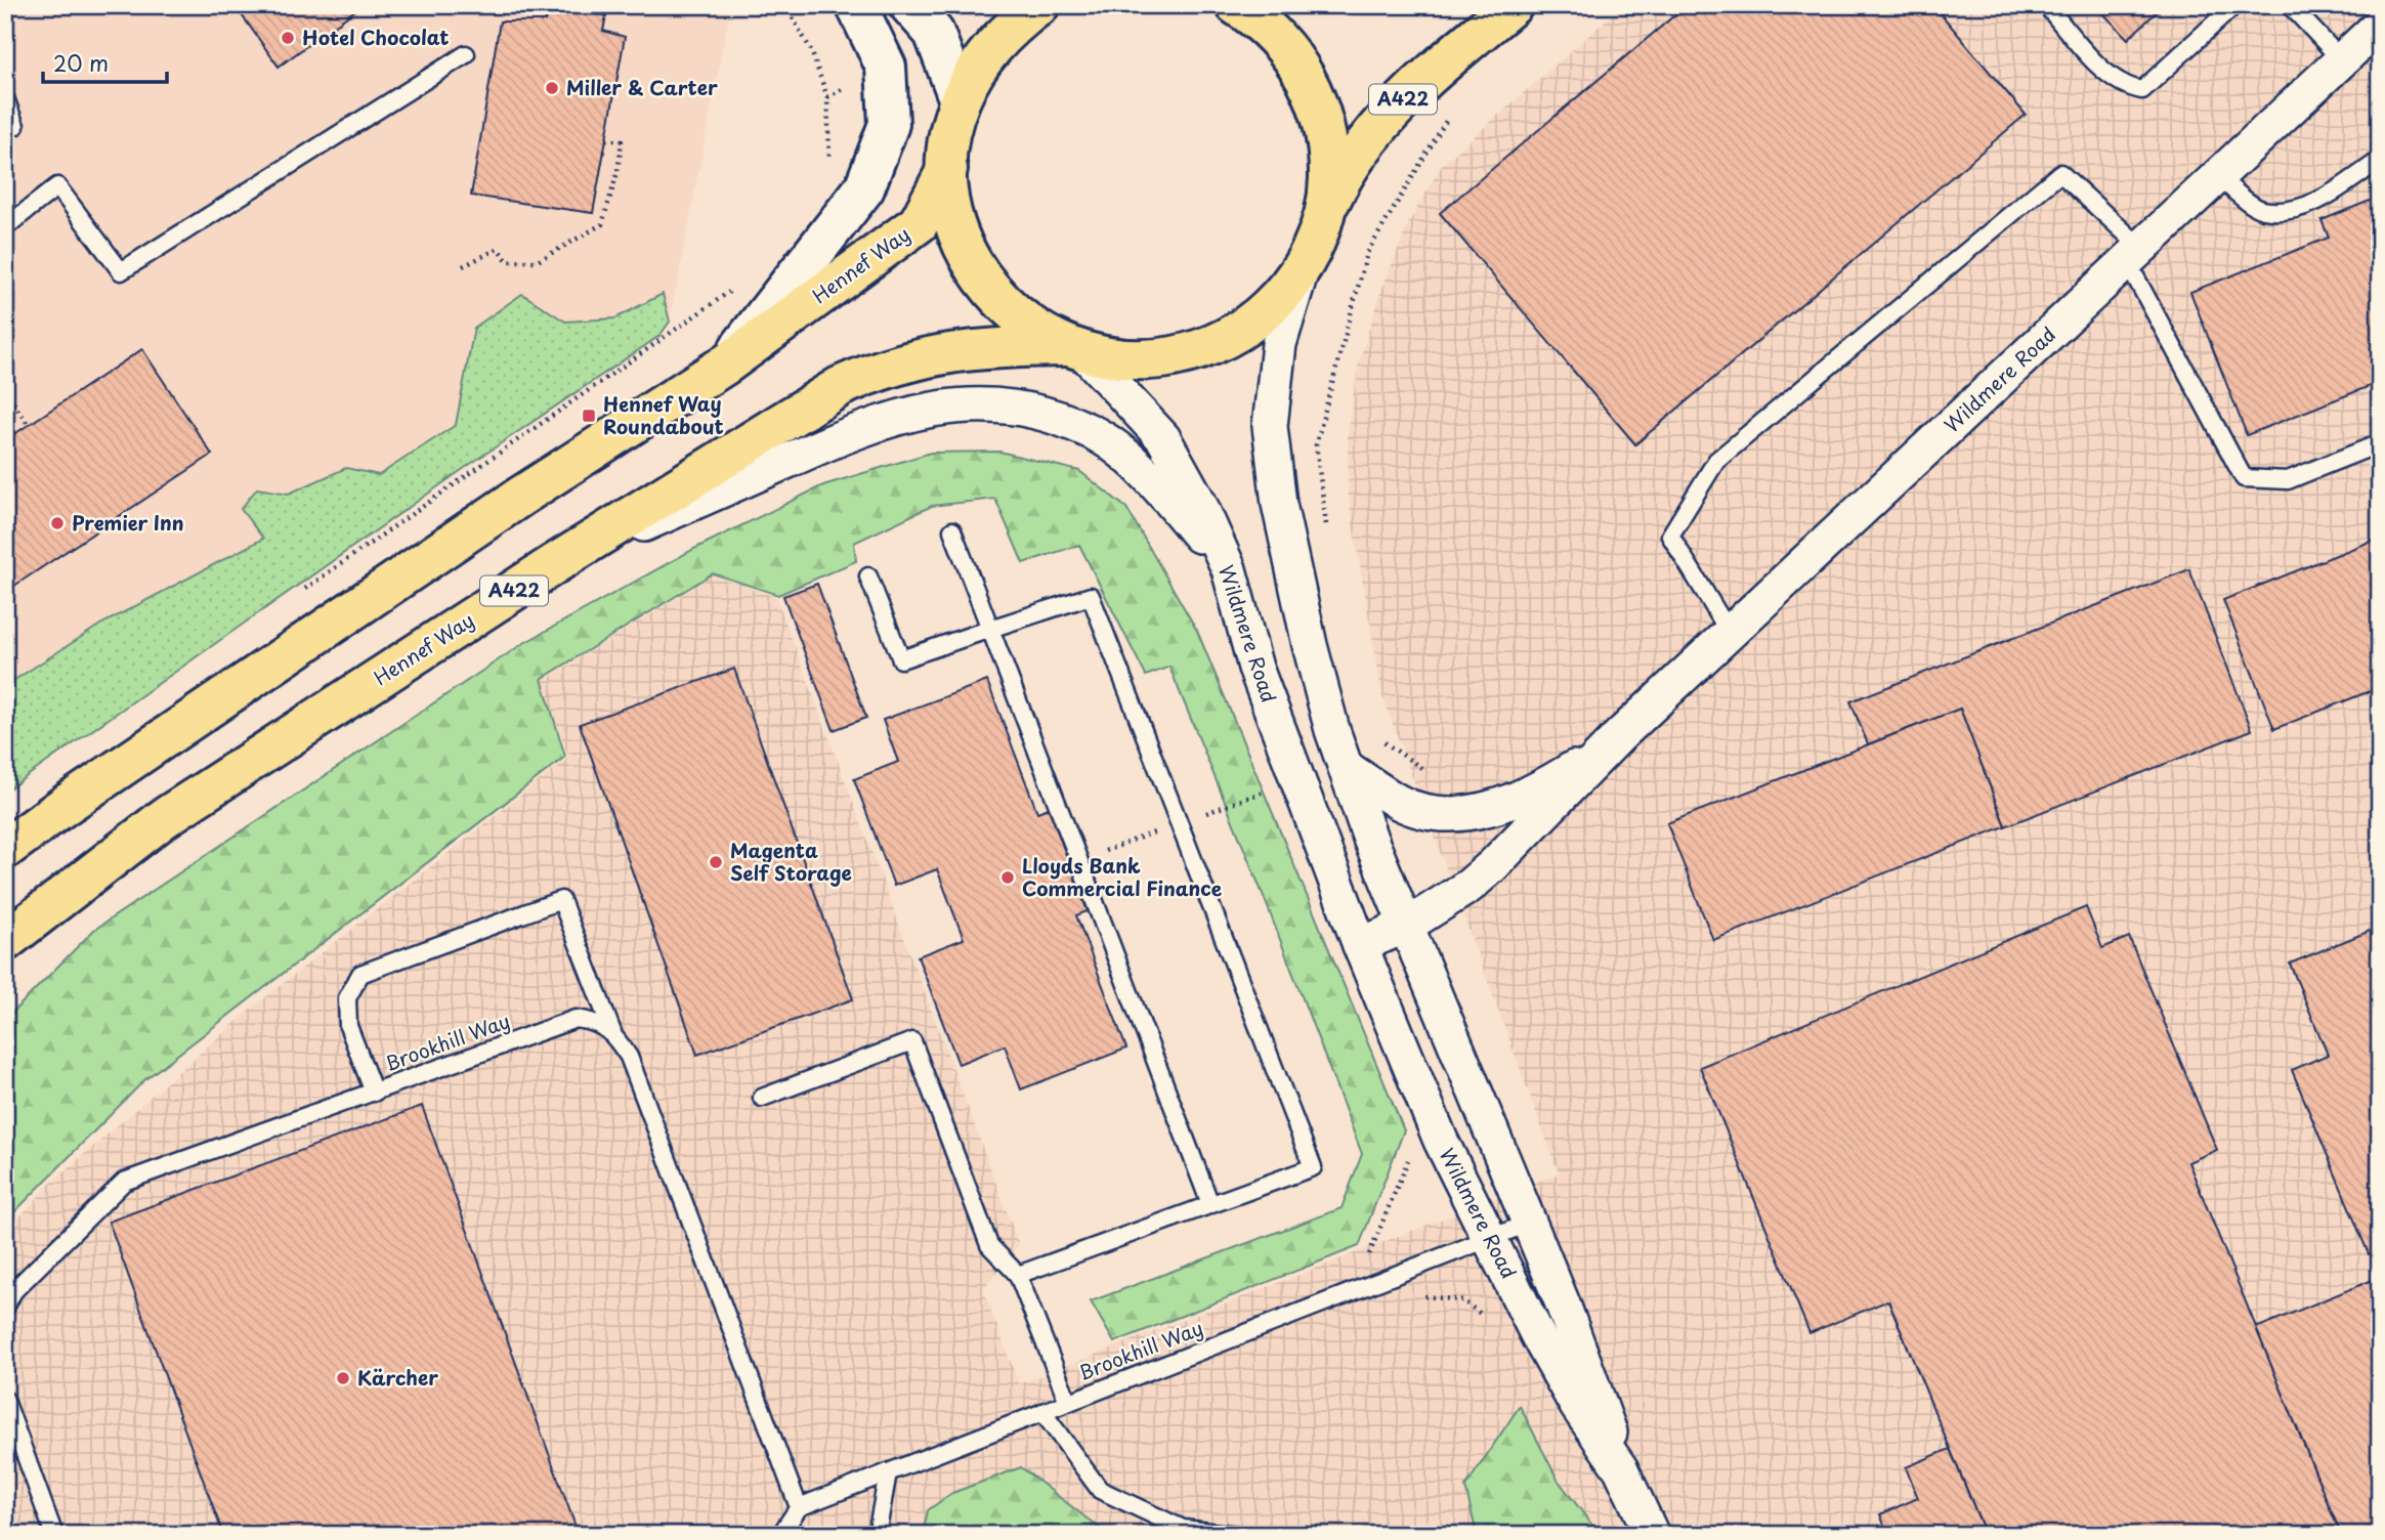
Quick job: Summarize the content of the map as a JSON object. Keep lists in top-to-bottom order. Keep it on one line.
{"streets":{"highway":["A422","Hennef Way"],"street":["Wildmere Road"],"lane":["Brookhill Way"]},"crossings":[["Hennef Way","Wildmere Road"],["Wildmere Road","Brookhill Way"]],"places":{"other":["Hotel Chocolat","Miller & Carter","Premier Inn","Magenta Self Storage","Lloyds Bank Commercial Finance","Kärcher"],"transit":["Hennef Way Roundabout"]},"scale_bar":"20 m"}
